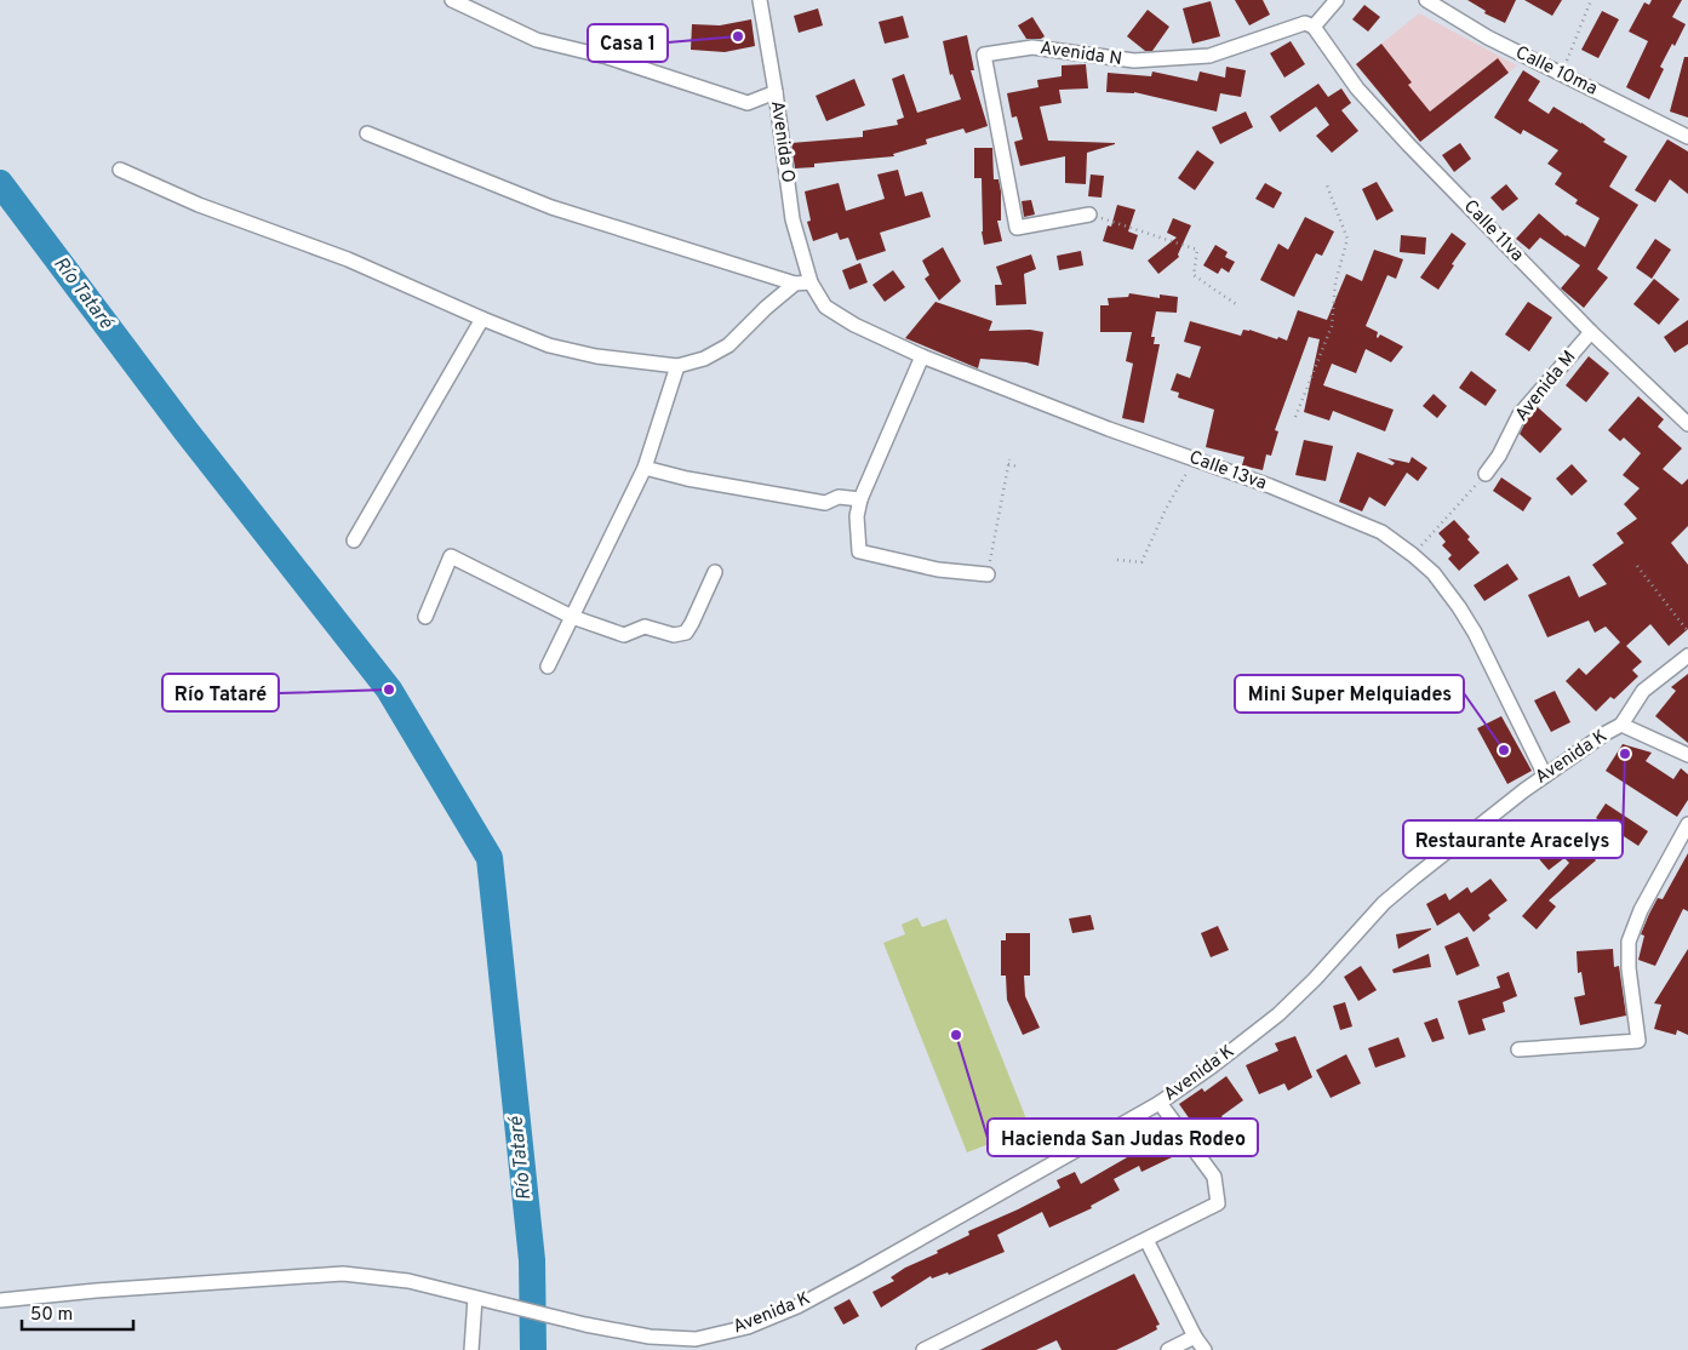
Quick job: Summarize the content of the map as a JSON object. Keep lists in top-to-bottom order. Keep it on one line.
{"streets":{"street":["Avenida N","Calle 10ma","Avenida O","Calle 11va","Avenida M","Calle 13va","Avenida K"]},"crossings":[["Avenida N","Calle 11va"],["Avenida O","Calle 13va"],["Calle 11va","Avenida M"],["Calle 13va","Avenida K"]],"water":["Río Tataré"],"places":["Casa 1","Río Tataré","Mini Super Melquiades","Restaurante Aracelys","Hacienda San Judas Rodeo"],"scale_bar":"50 m"}
